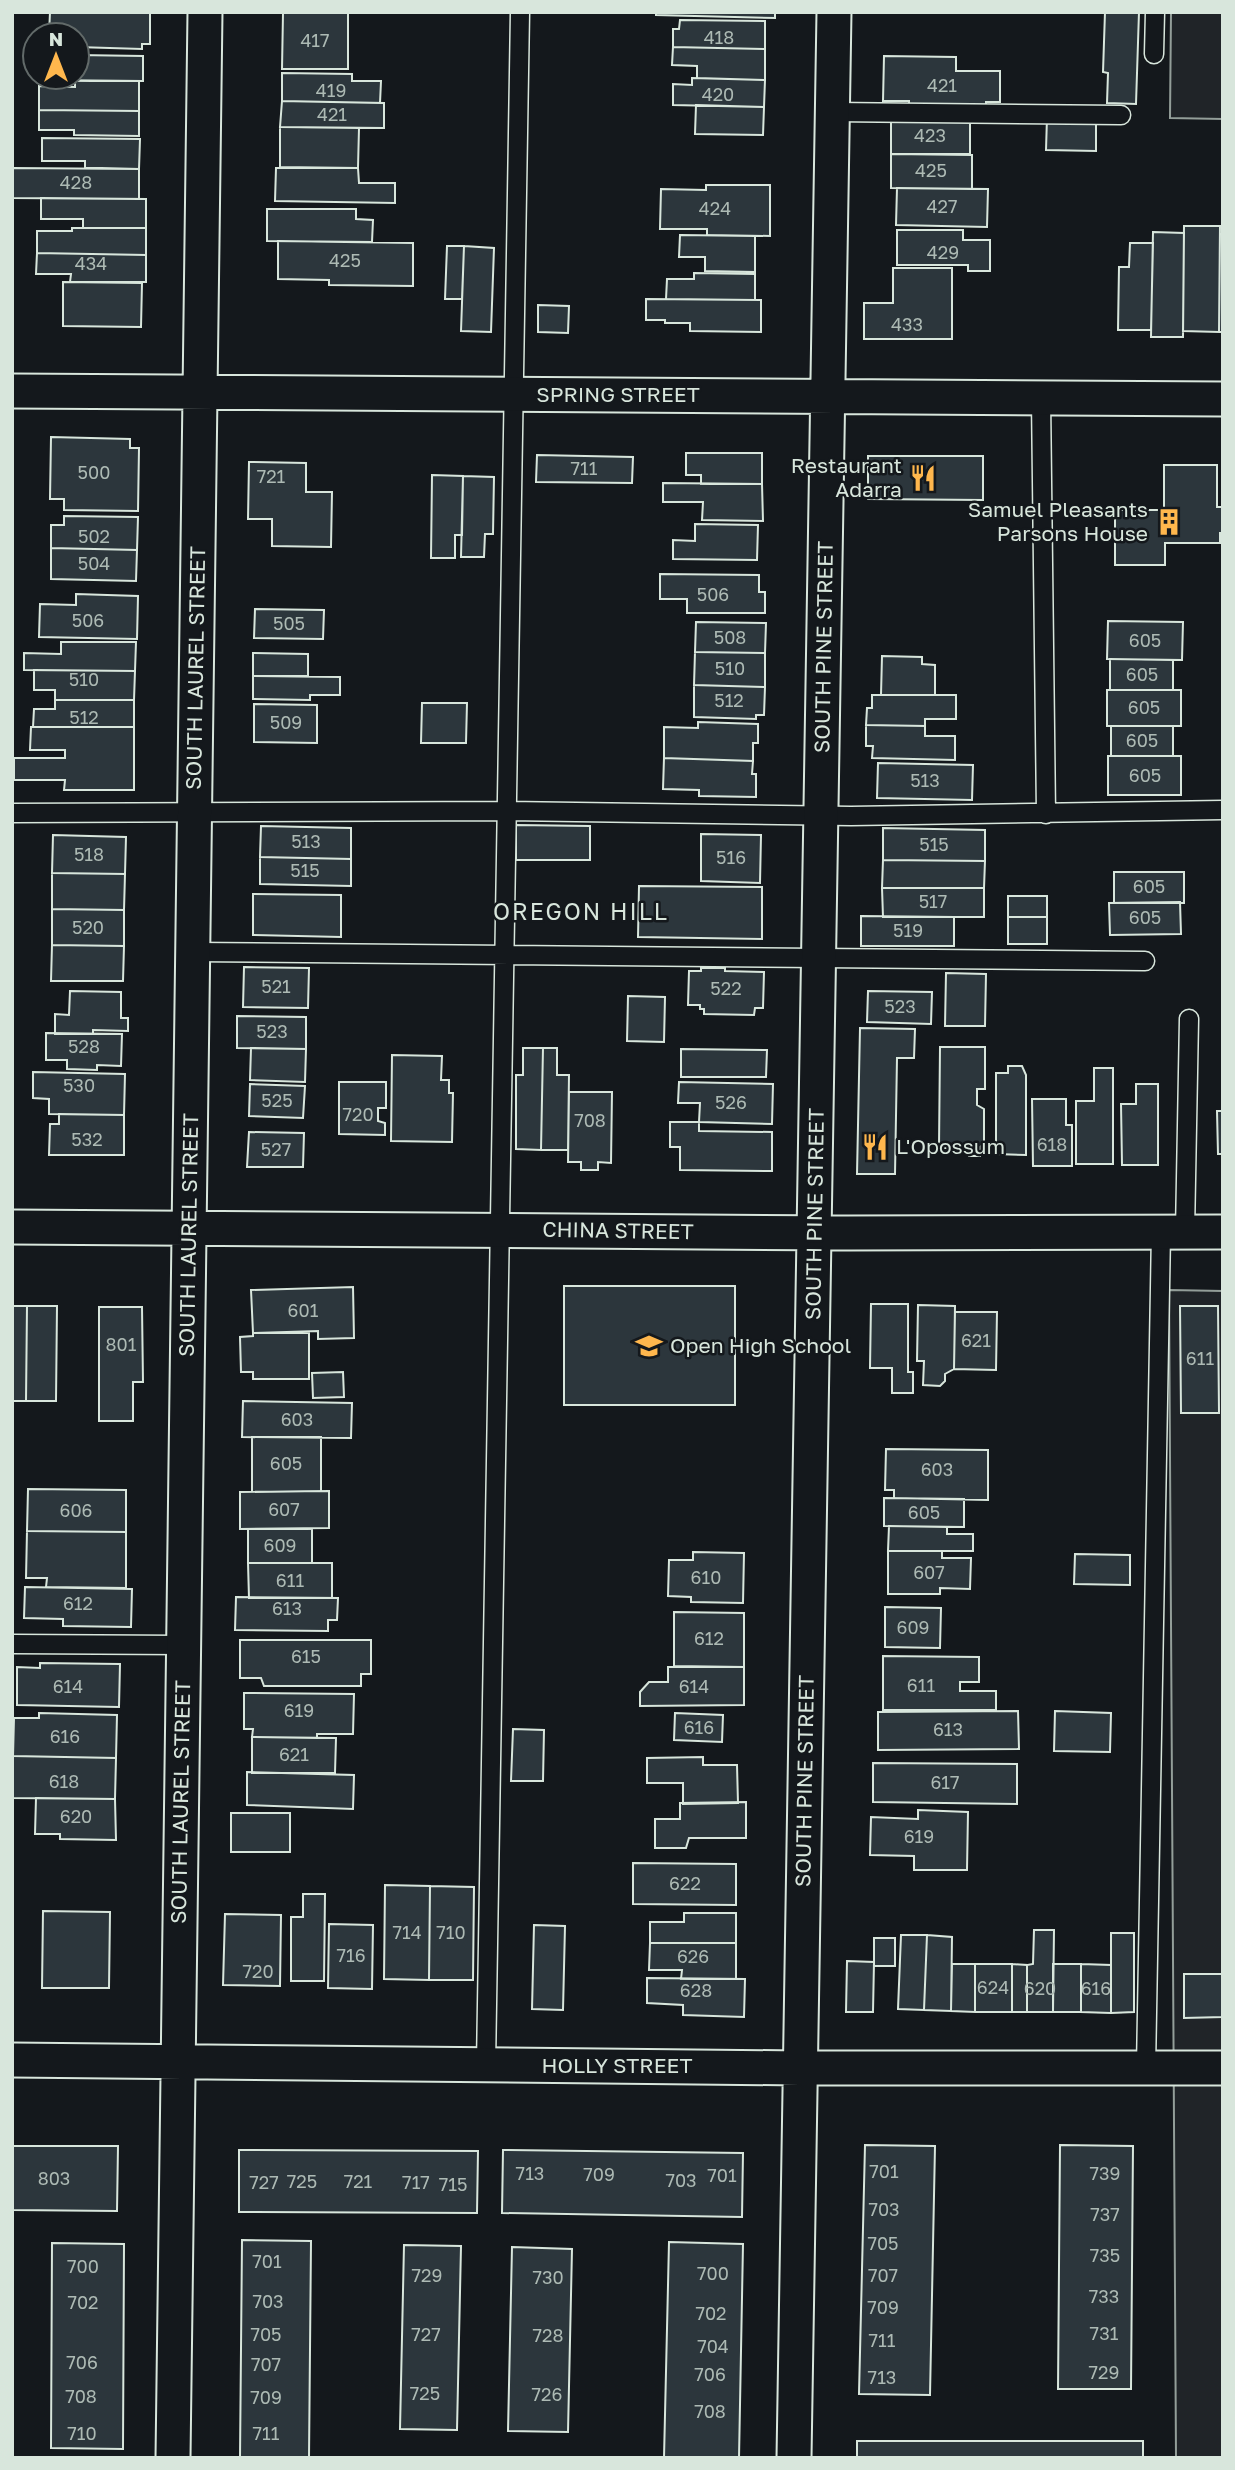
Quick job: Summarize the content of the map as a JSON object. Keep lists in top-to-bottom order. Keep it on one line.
{"streets":{"street":["SPRING STREET","SOUTH PINE STREET","SOUTH LAUREL STREET","CHINA STREET","HOLLY STREET"]},"crossings":[["SPRING STREET","SOUTH PINE STREET"],["SPRING STREET","SOUTH LAUREL STREET"],["SOUTH PINE STREET","CHINA STREET"],["SOUTH PINE STREET","HOLLY STREET"],["SOUTH LAUREL STREET","CHINA STREET"],["SOUTH LAUREL STREET","HOLLY STREET"]],"districts":["OREGON HILL"],"places":{"restaurant":["Restaurant Adarra","L'Opossum"],"building":["Samuel Pleasants Parsons House"],"school or university":["Open High School"]},"house_numbers":["418","417","421","419","420","421","423","425","428","427","424","429","425","434","433","711","500","721","502","504","506","506","505","508","605","510","605","510","512","605","512","509","605","605","513","513","515","518","516","515","605","517","605","520","519","521","522","523","523","528","530","525","526","720","708","532","618","527","601","621","801","611","603","605","603","607","606","605","609","607","610","611","612","613","609","612","615","611","614","614","619","616","613","616","621","618","617","620","619","622","714","710","716","626","720","624","620","616","628","701","713","739","709","701","803","703","725","721","727","717","715","703","737","705","735","701","700","700","729","707","730","733","703","702","709","702","731","705","727","728","711","704","706","707","729","706","713","725","726","708","709","708","710","711"],"north":"top"}
